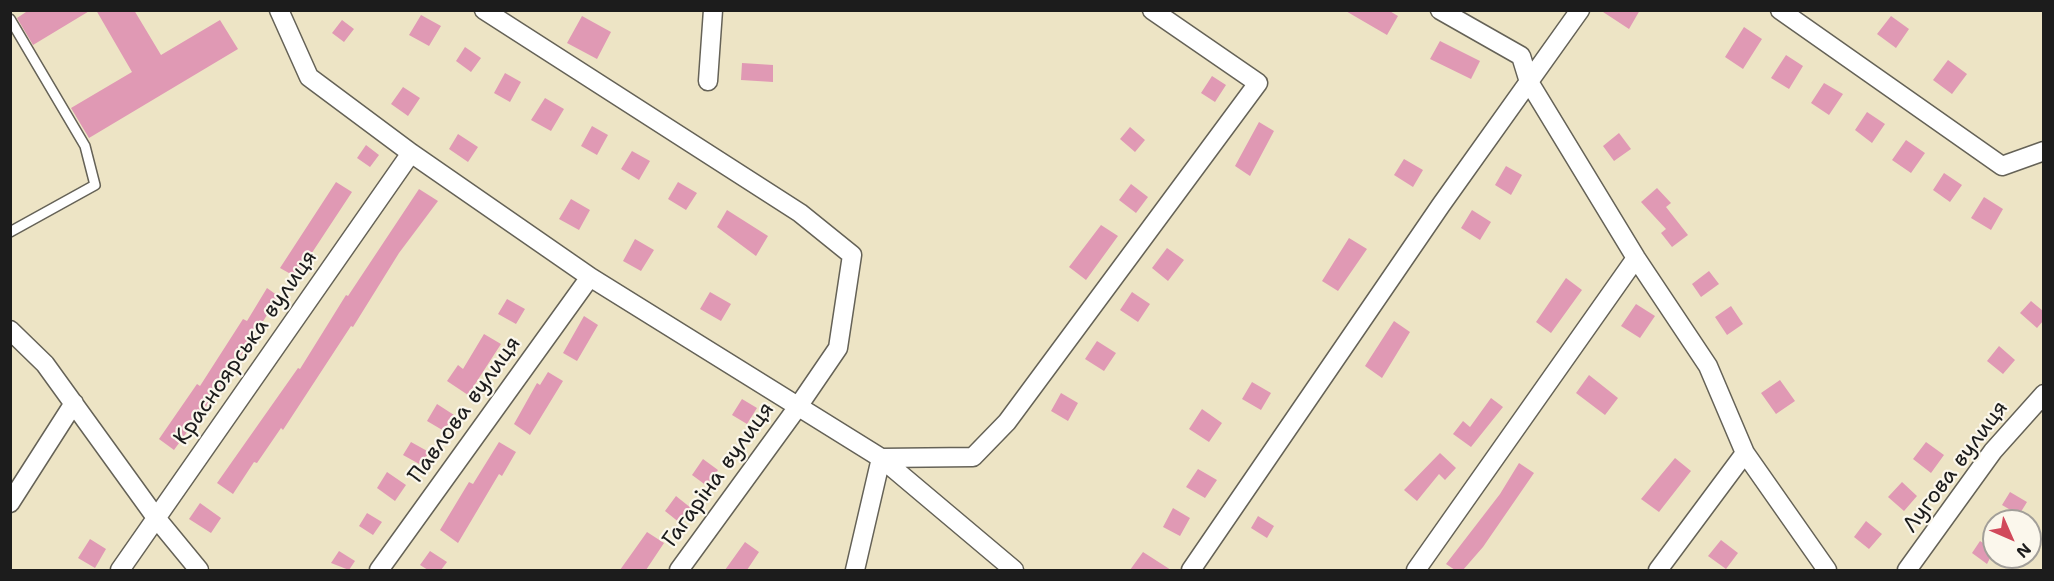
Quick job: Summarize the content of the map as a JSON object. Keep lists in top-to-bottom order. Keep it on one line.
{"streets":{"street":["Красноярська вулиця","Павлова вулиця","Лугова вулиця","Гагаріна вулиця"]},"north":"bottom right"}
